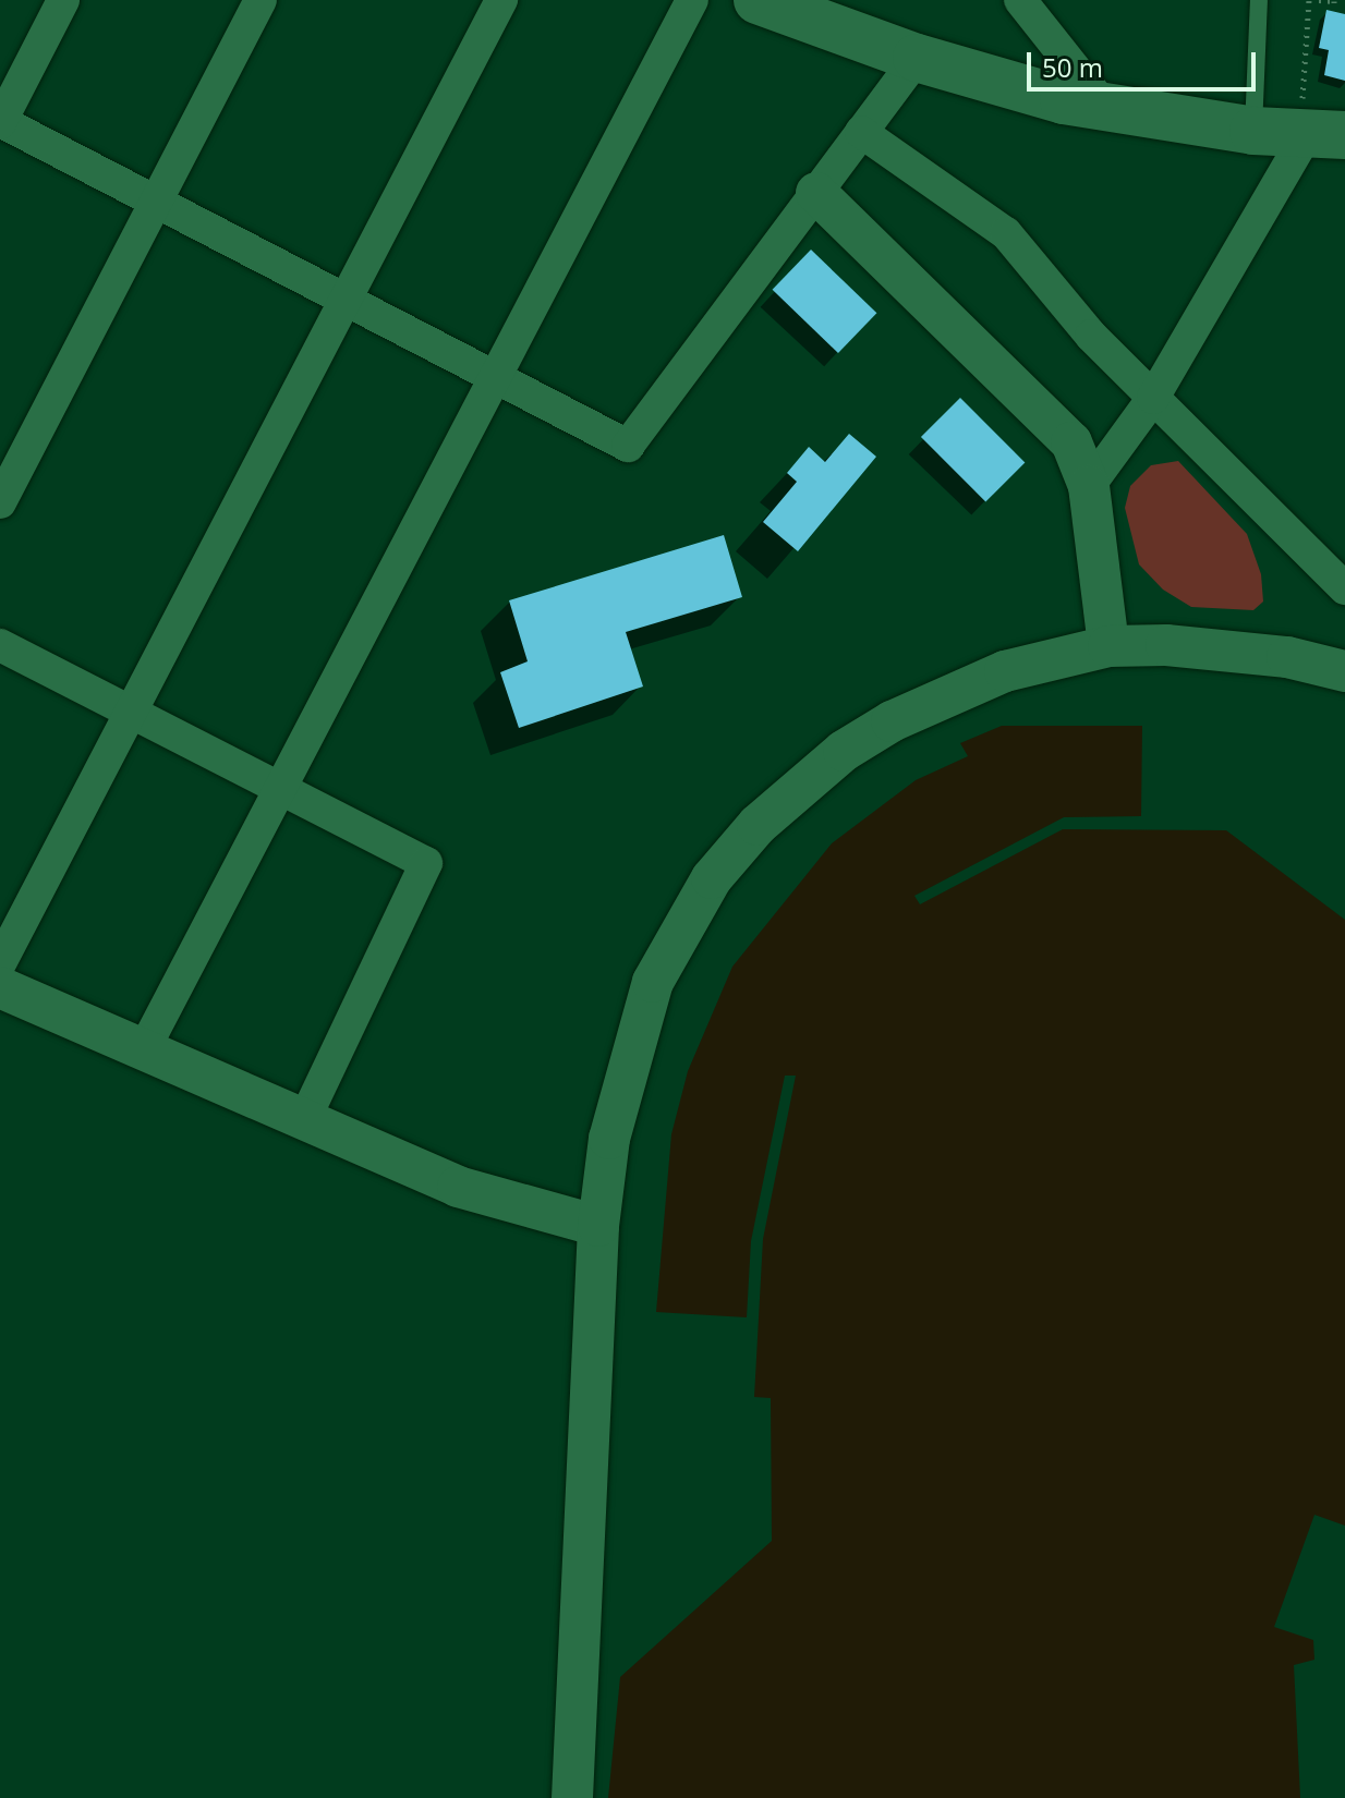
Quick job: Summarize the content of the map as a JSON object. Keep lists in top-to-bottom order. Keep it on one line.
{"scale_bar":"50 m"}
